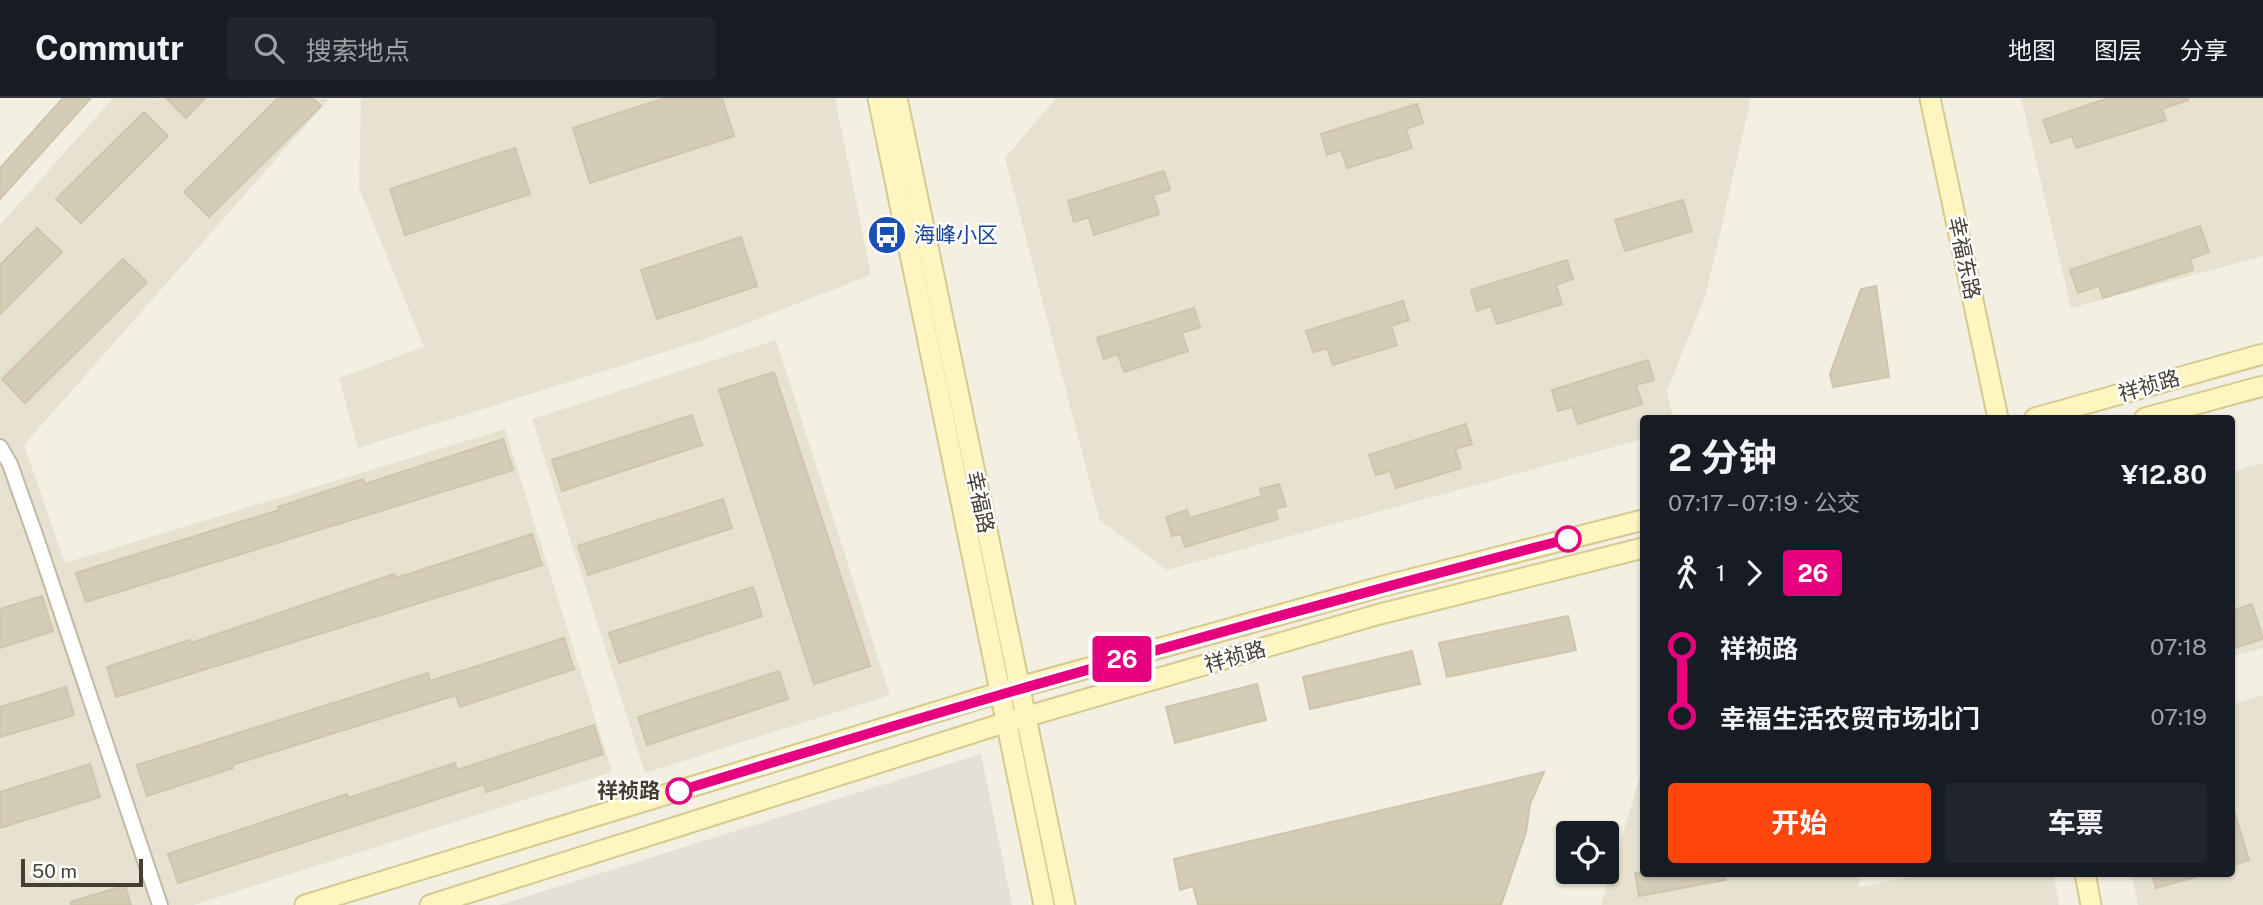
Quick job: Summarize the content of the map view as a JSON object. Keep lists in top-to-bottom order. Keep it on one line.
{"streets":{"street":["幸福东路","祥祯路","幸福路"]},"crossings":[["祥祯路","幸福路"]],"places":{"bus stop":["海峰小区"],"other":["祥祯路"]},"lines":["bus line 26"],"scale_bar":"50 m","page":{"header":"Commutr","search":"搜索地点","nav":["地图","图层","分享"],"on_map":"26","heading":["2 分钟","07:17 – 07:19 · 公交","¥12.80"],"legs":["1","26"],"list":[{"name":"祥祯路","value":"07:18"},{"name":"幸福生活农贸市场北门","value":"07:19"}],"buttons":["开始","车票"],"scale":"50 m"}}
